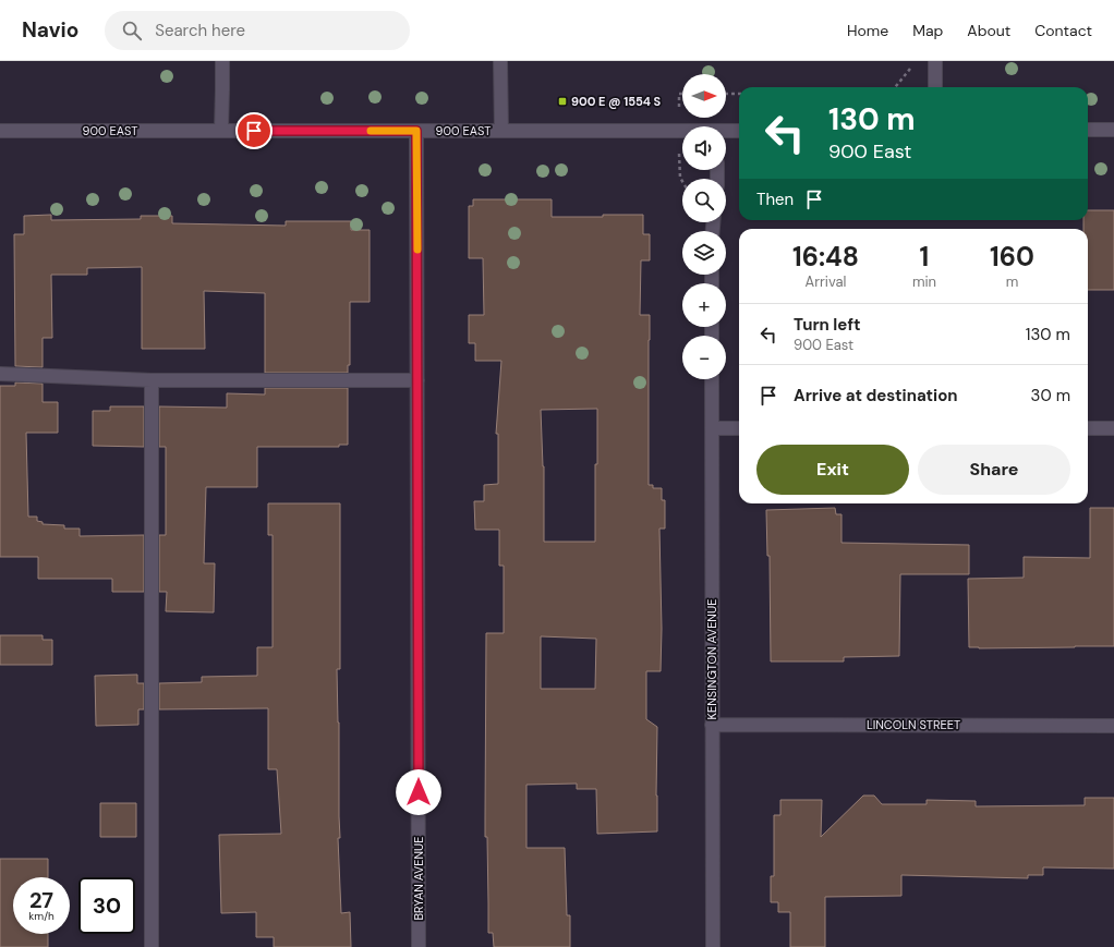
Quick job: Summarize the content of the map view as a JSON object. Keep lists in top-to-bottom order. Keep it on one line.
{"streets":{"street":["900 EAST","KENSINGTON AVENUE","LINCOLN STREET","BRYAN AVENUE"]},"crossings":[["900 EAST","BRYAN AVENUE"],["KENSINGTON AVENUE","LINCOLN STREET"]],"places":{"transit":["900 E @ 1554 S"]},"north":"right","page":{"header":"Navio","search":"Search here","nav":["Home","Map","About","Contact"],"map_buttons":["+","−"],"turn":["130 m","900 East"],"then":"Then","eta":["16:48","Arrival","1","min","160","m"],"list":[{"name":"Turn left","note":"900 East","value":"130 m"},{"name":"Arrive at destination","value":"30 m"}],"buttons":["Exit","Share"],"speed":"27 km/h","limit":"30"}}
